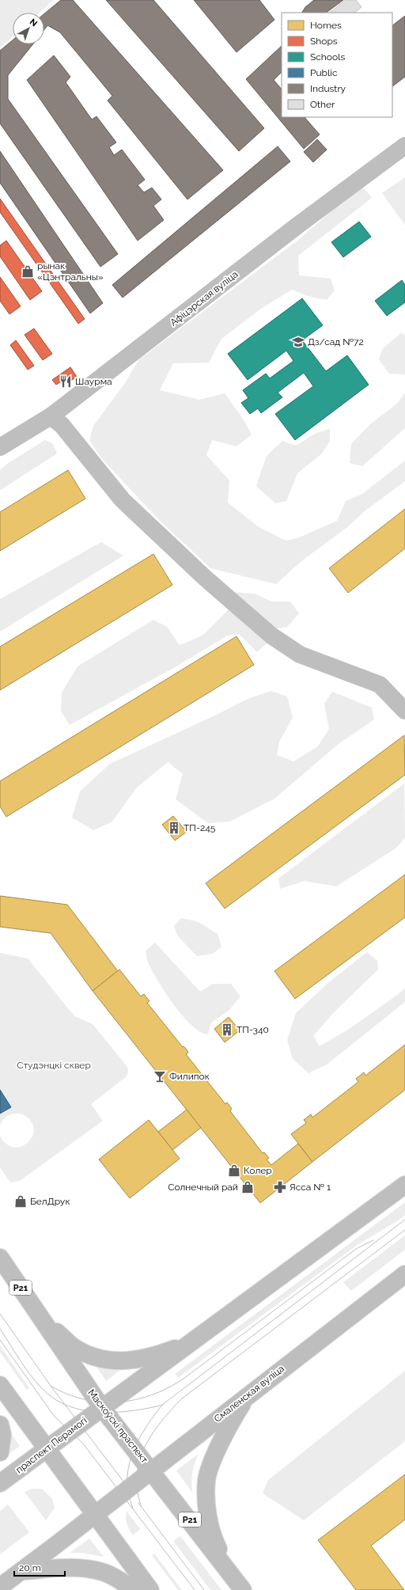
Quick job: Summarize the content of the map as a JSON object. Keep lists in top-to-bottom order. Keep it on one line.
{"streets":{"main road":["Афіцэрская вуліца","Р21","Смаленская вуліца","Маскоўскі праспект","праспект Перамогі"]},"crossings":[["Смаленская вуліца","Маскоўскі праспект"],["Маскоўскі праспект","праспект Перамогі"]],"parks":["Студэнцкі сквер"],"places":{"shop":["рынак «Цэнтральны»","Колер","Солнечный рай","БелДрук"],"school or university":["Дз/сад №72"],"restaurant":["Шаурма"],"building":["ТП-245","ТП-340"],"bar":["Филипок"],"pharmacy":["Ясса № 1"]},"legend":["Homes","Shops","Schools","Public","Industry","Other"],"scale_bar":"20 m","north":"top right"}
